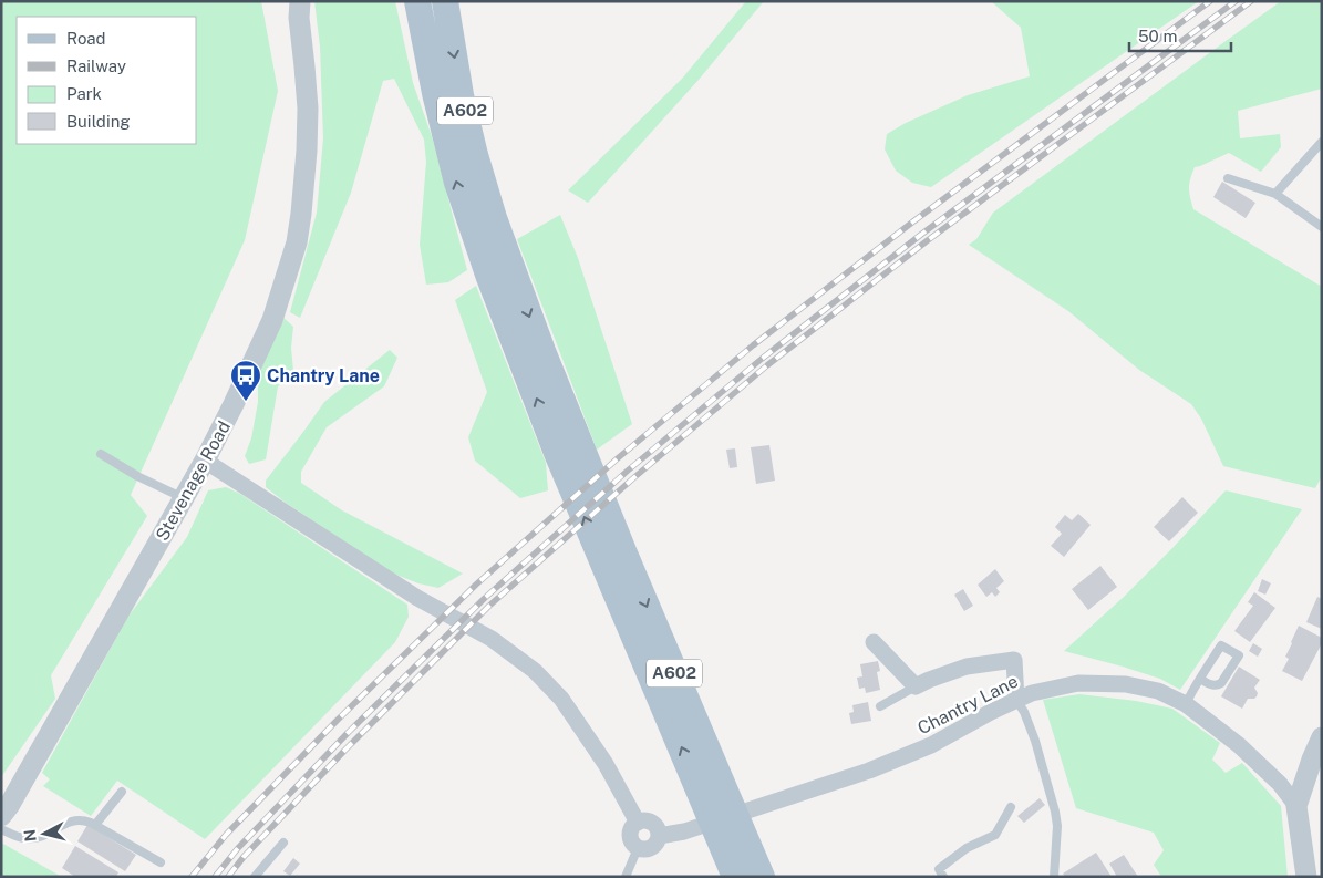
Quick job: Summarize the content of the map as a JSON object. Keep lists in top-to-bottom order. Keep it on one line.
{"streets":{"main road":["A602"],"street":["Stevenage Road","Chantry Lane"]},"places":{"bus stop":["Chantry Lane"]},"legend":["Road","Railway","Park","Building"],"scale_bar":"50 m","north":"left"}
